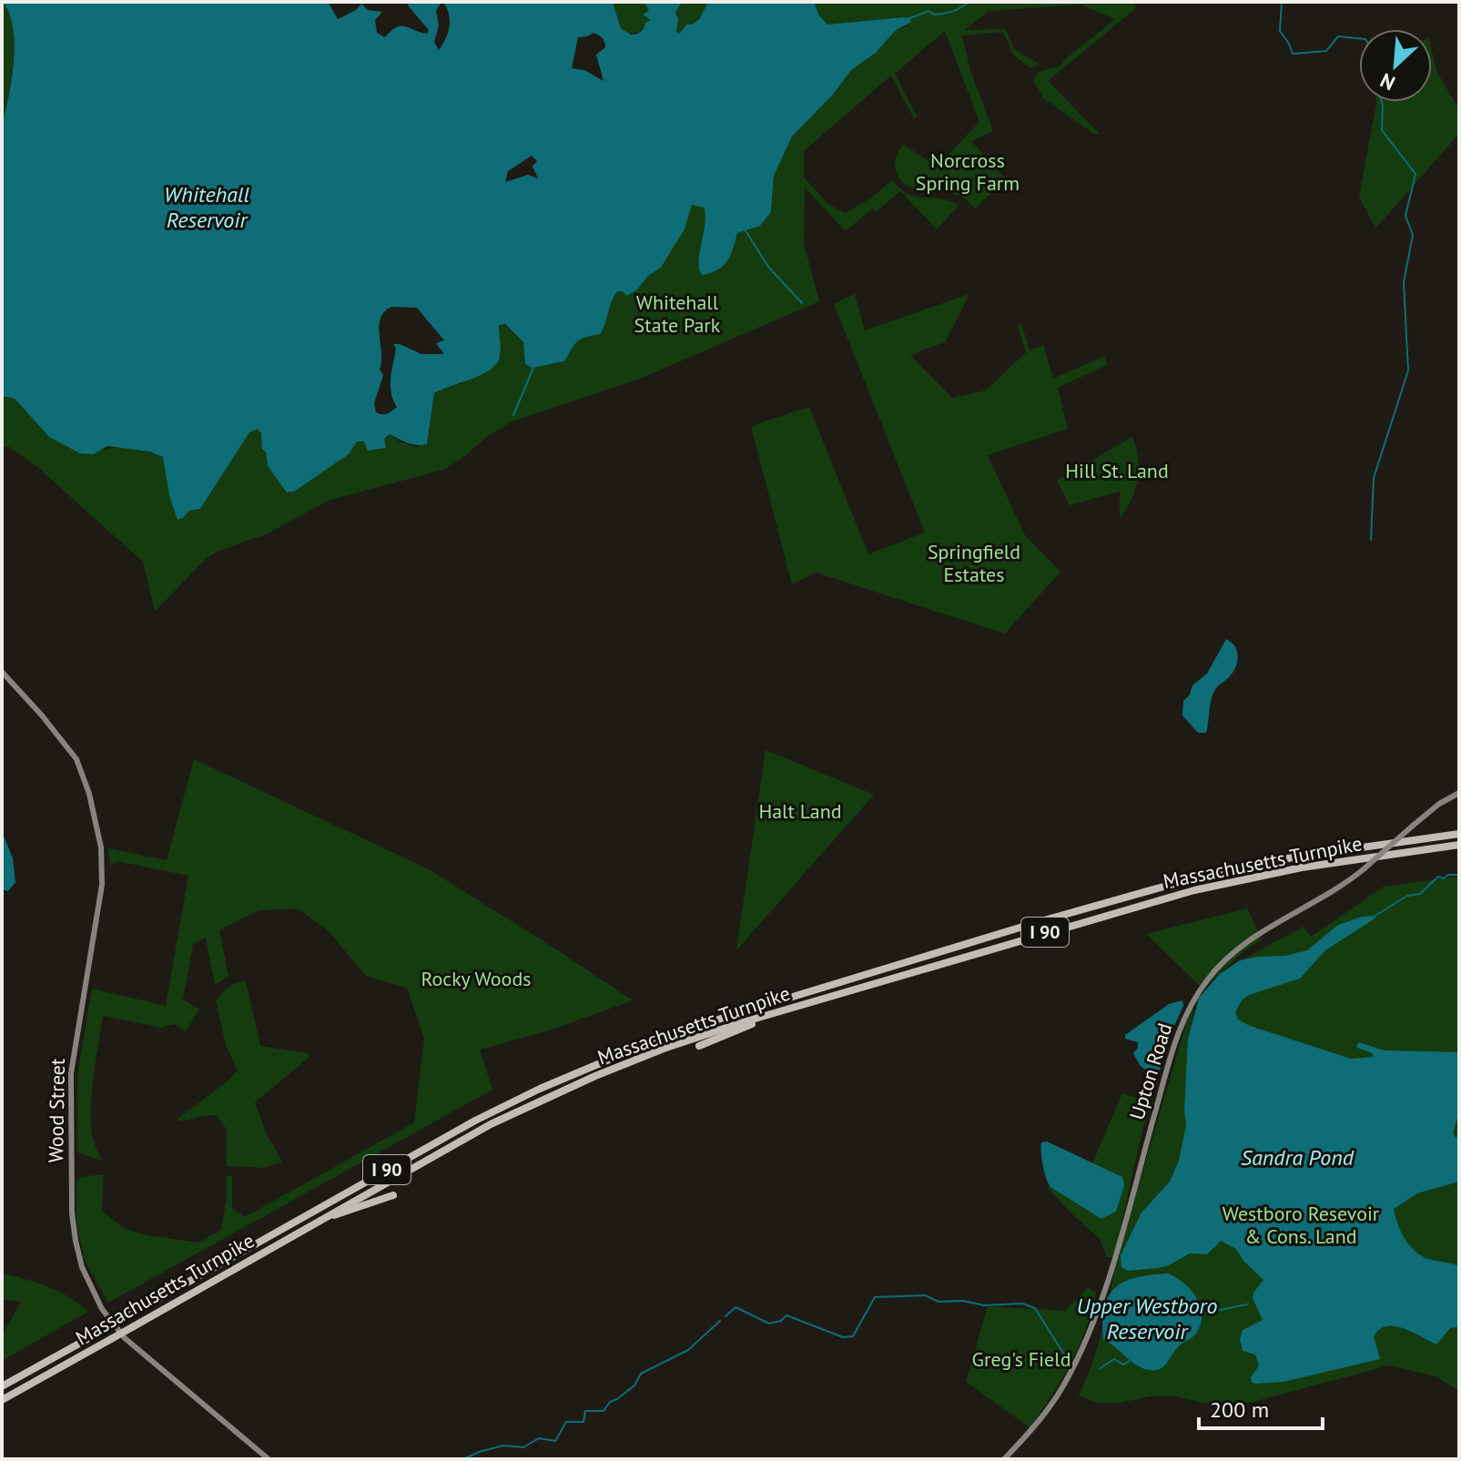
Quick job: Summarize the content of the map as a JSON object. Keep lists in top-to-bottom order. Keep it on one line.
{"streets":{"highway":["Massachusetts Turnpike","I 90"],"main road":["Upton Road","Wood Street"]},"water":["Whitehall Reservoir","Sandra Pond","Upper Westboro Reservoir"],"parks":["Norcross Spring Farm","Whitehall State Park","Hill St. Land","Springfield Estates","Halt Land","Rocky Woods","Westboro Resevoir & Cons. Land","Greg's Field"],"scale_bar":"200 m","north":"bottom left"}
